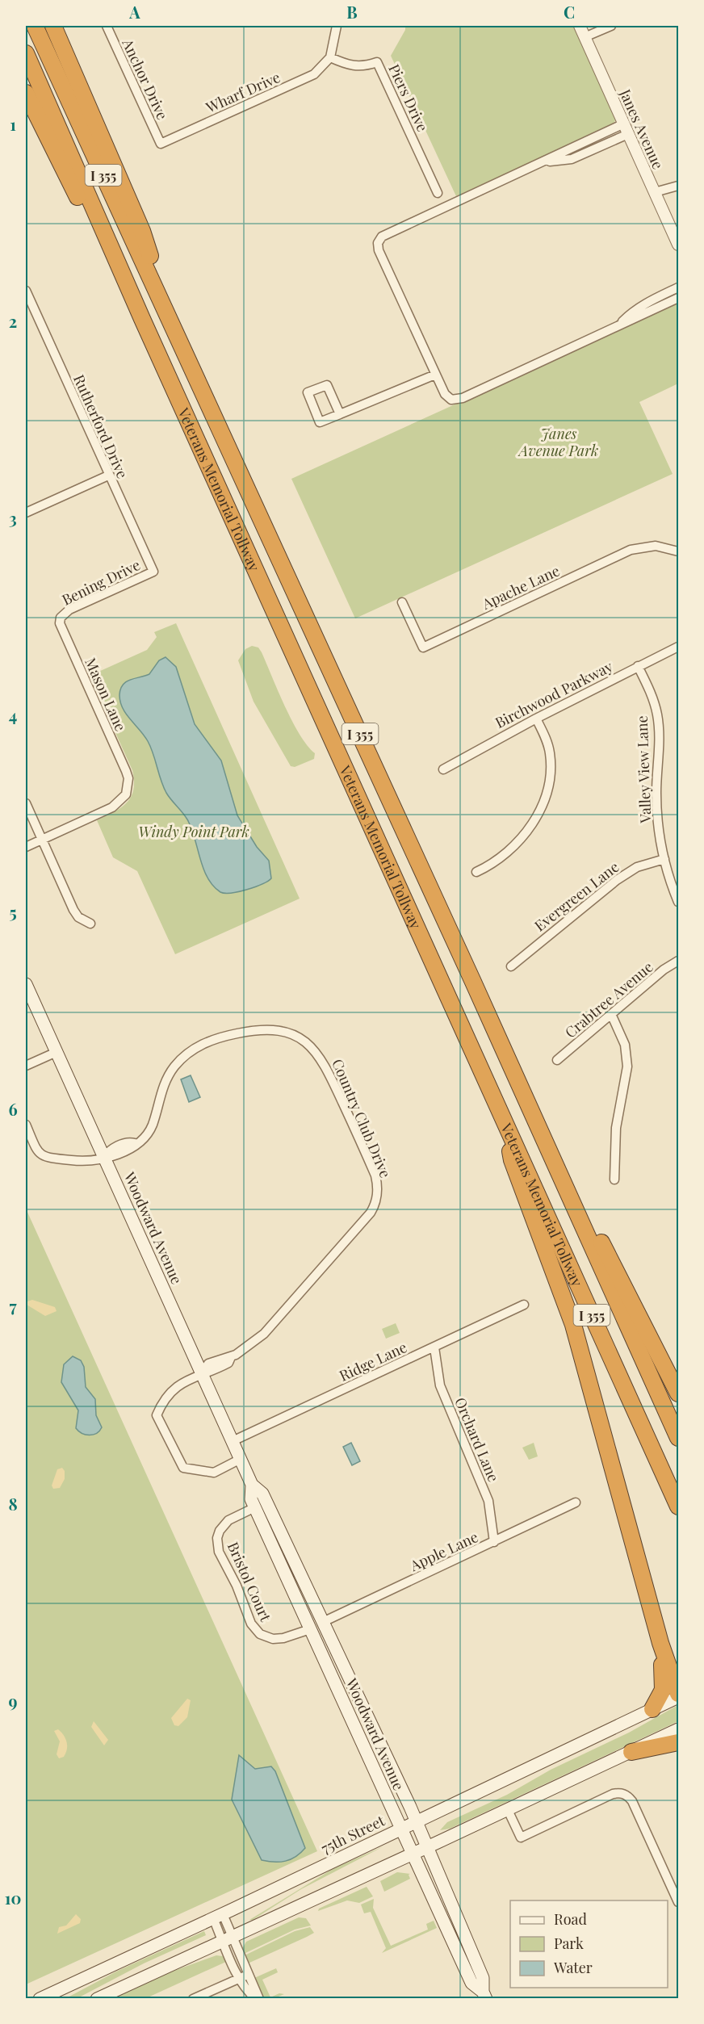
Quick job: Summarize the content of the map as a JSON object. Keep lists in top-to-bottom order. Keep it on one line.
{"streets":{"highway":["I 355","Veterans Memorial Tollway"],"main road":["Woodward Avenue","75th Street"],"street":["Anchor Drive","Wharf Drive","Piers Drive","Janes Avenue","Rutherford Drive","Bening Drive","Apache Lane","Mason Lane","Birchwood Parkway","Valley View Lane","Evergreen Lane","Crabtree Avenue","Country Club Drive","Ridge Lane","Orchard Lane","Apple Lane","Bristol Court"]},"crossings":[["Anchor Drive","Wharf Drive"],["Wharf Drive","Piers Drive"],["Rutherford Drive","Bening Drive"],["Bening Drive","Mason Lane"],["Birchwood Parkway","Valley View Lane"],["Valley View Lane","Evergreen Lane"],["Country Club Drive","Woodward Avenue"],["Woodward Avenue","Ridge Lane"],["Woodward Avenue","Apple Lane"],["Woodward Avenue","Bristol Court"],["Woodward Avenue","75th Street"],["Ridge Lane","Orchard Lane"],["Orchard Lane","Apple Lane"]],"parks":["Janes Avenue Park","Windy Point Park"],"legend":["Road","Park","Water"],"grid":{"columns":["A","B","C"],"rows":["1","2","3","4","5","6","7","8","9","10"]}}
